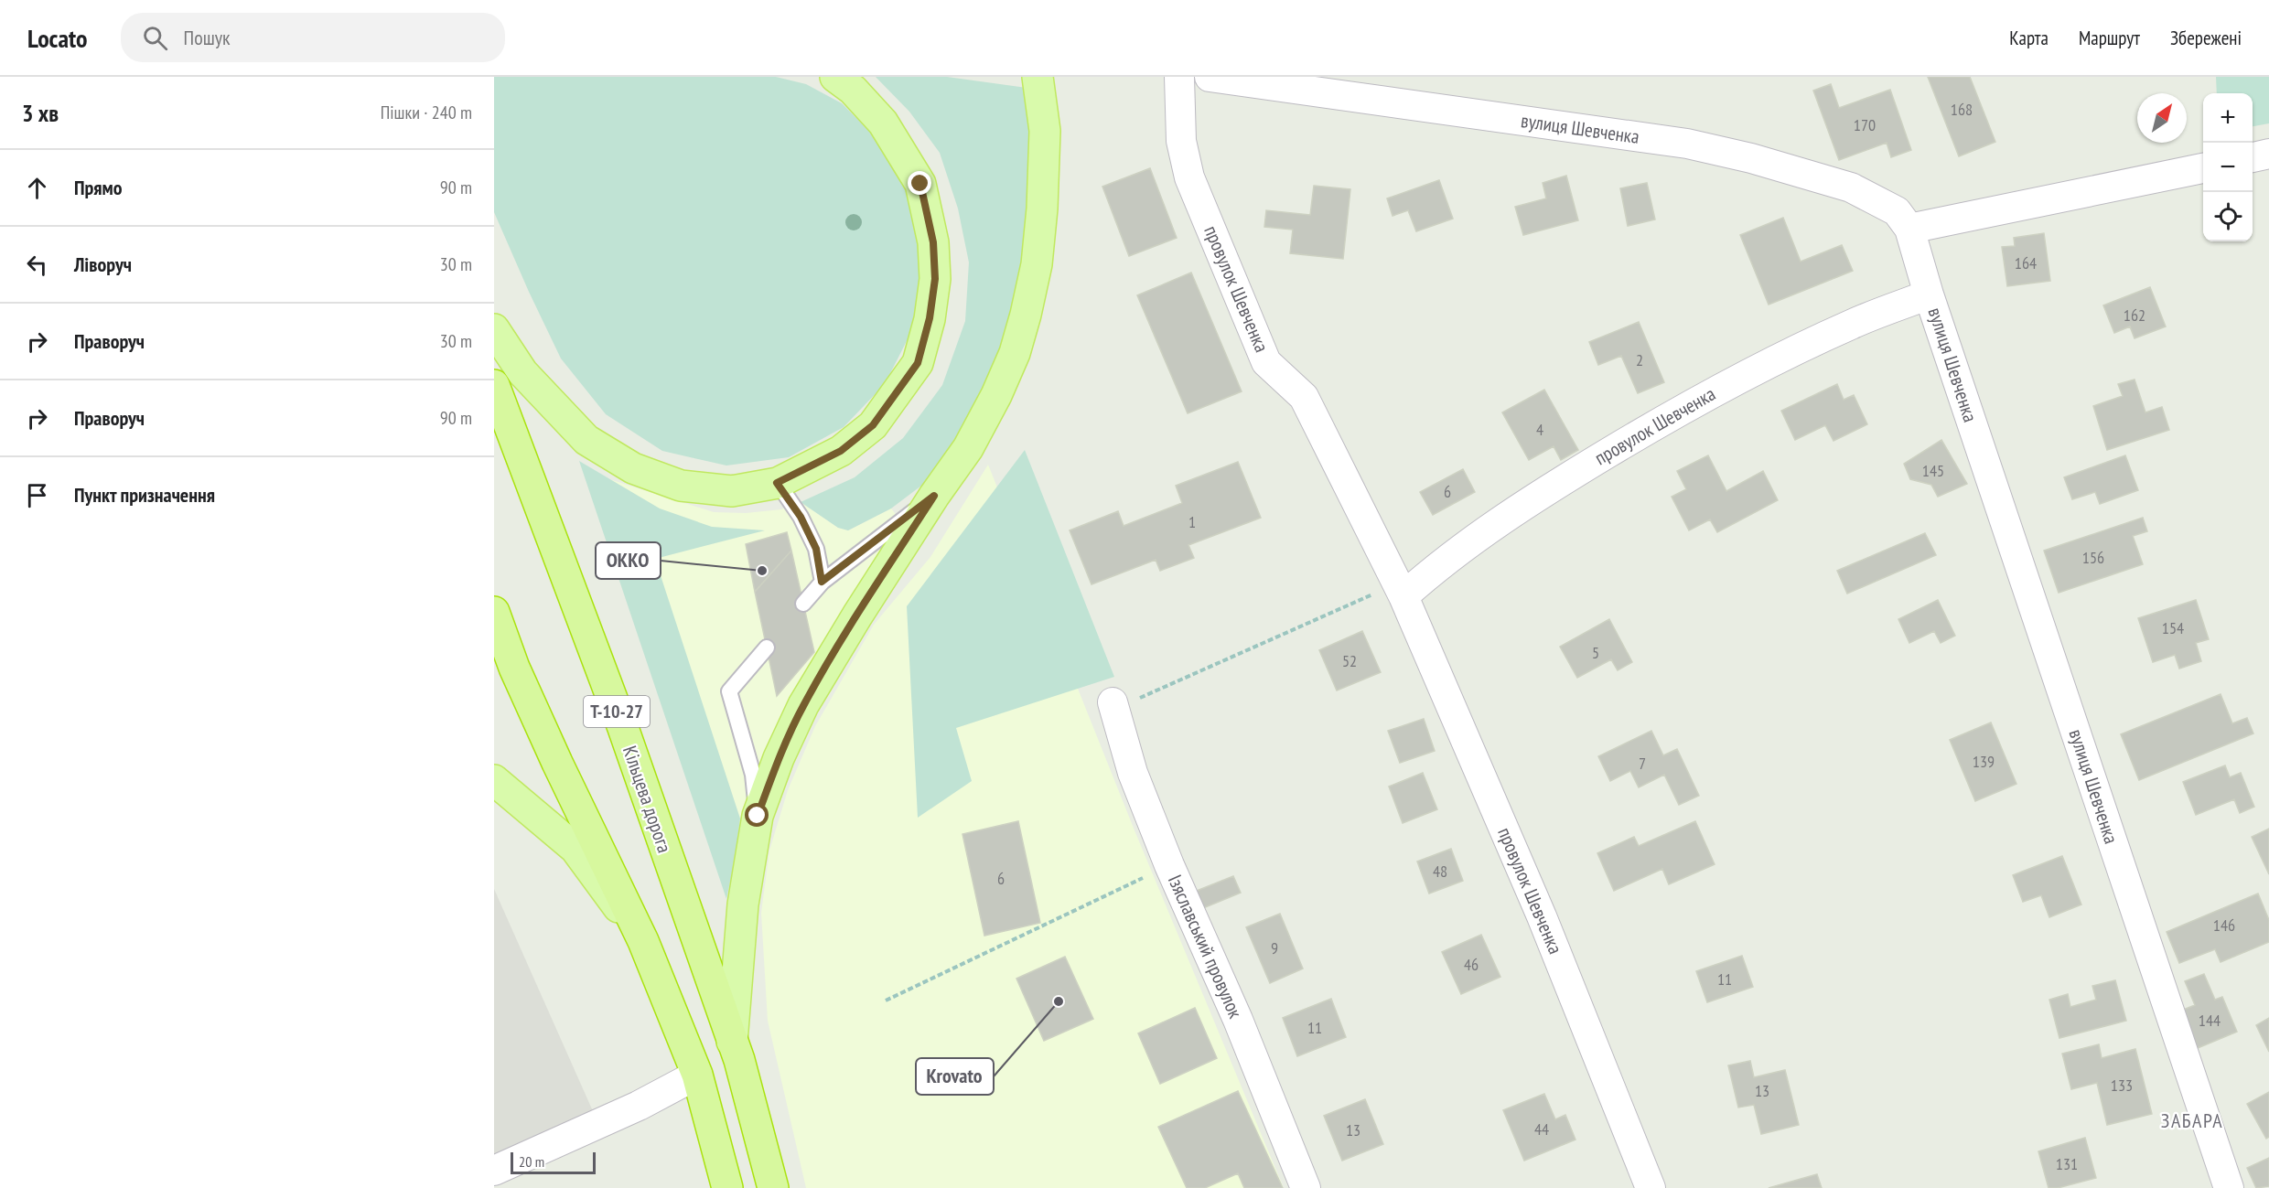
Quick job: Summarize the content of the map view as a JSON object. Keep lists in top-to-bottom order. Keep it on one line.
{"streets":{"highway":["Т-10-27","Кільцева дорога"],"street":["вулиця Шевченка","провулок Шевченка","Ізяславський провулок"]},"crossings":[["вулиця Шевченка","провулок Шевченка"]],"districts":["ЗАБАРА"],"places":["ОККО","Krovato"],"house_numbers":["168","170","164","162","2","4","145","6","1","156","154","5","52","139","7","48","6","146","9","46","11","144","11","133","13","44","13","131"],"scale_bar":"20 m","north":"top right","page":{"header":"Locato","search":"Пошук","nav":["Карта","Маршрут","Збережені"],"heading":["3 хв","Пішки · 240 m"],"map_buttons":["+","−"],"list":[["Прямо","90 m"],["Ліворуч","30 m"],["Праворуч","30 m"],["Праворуч","90 m"],"Пункт призначення"],"scale":"20 m"}}
